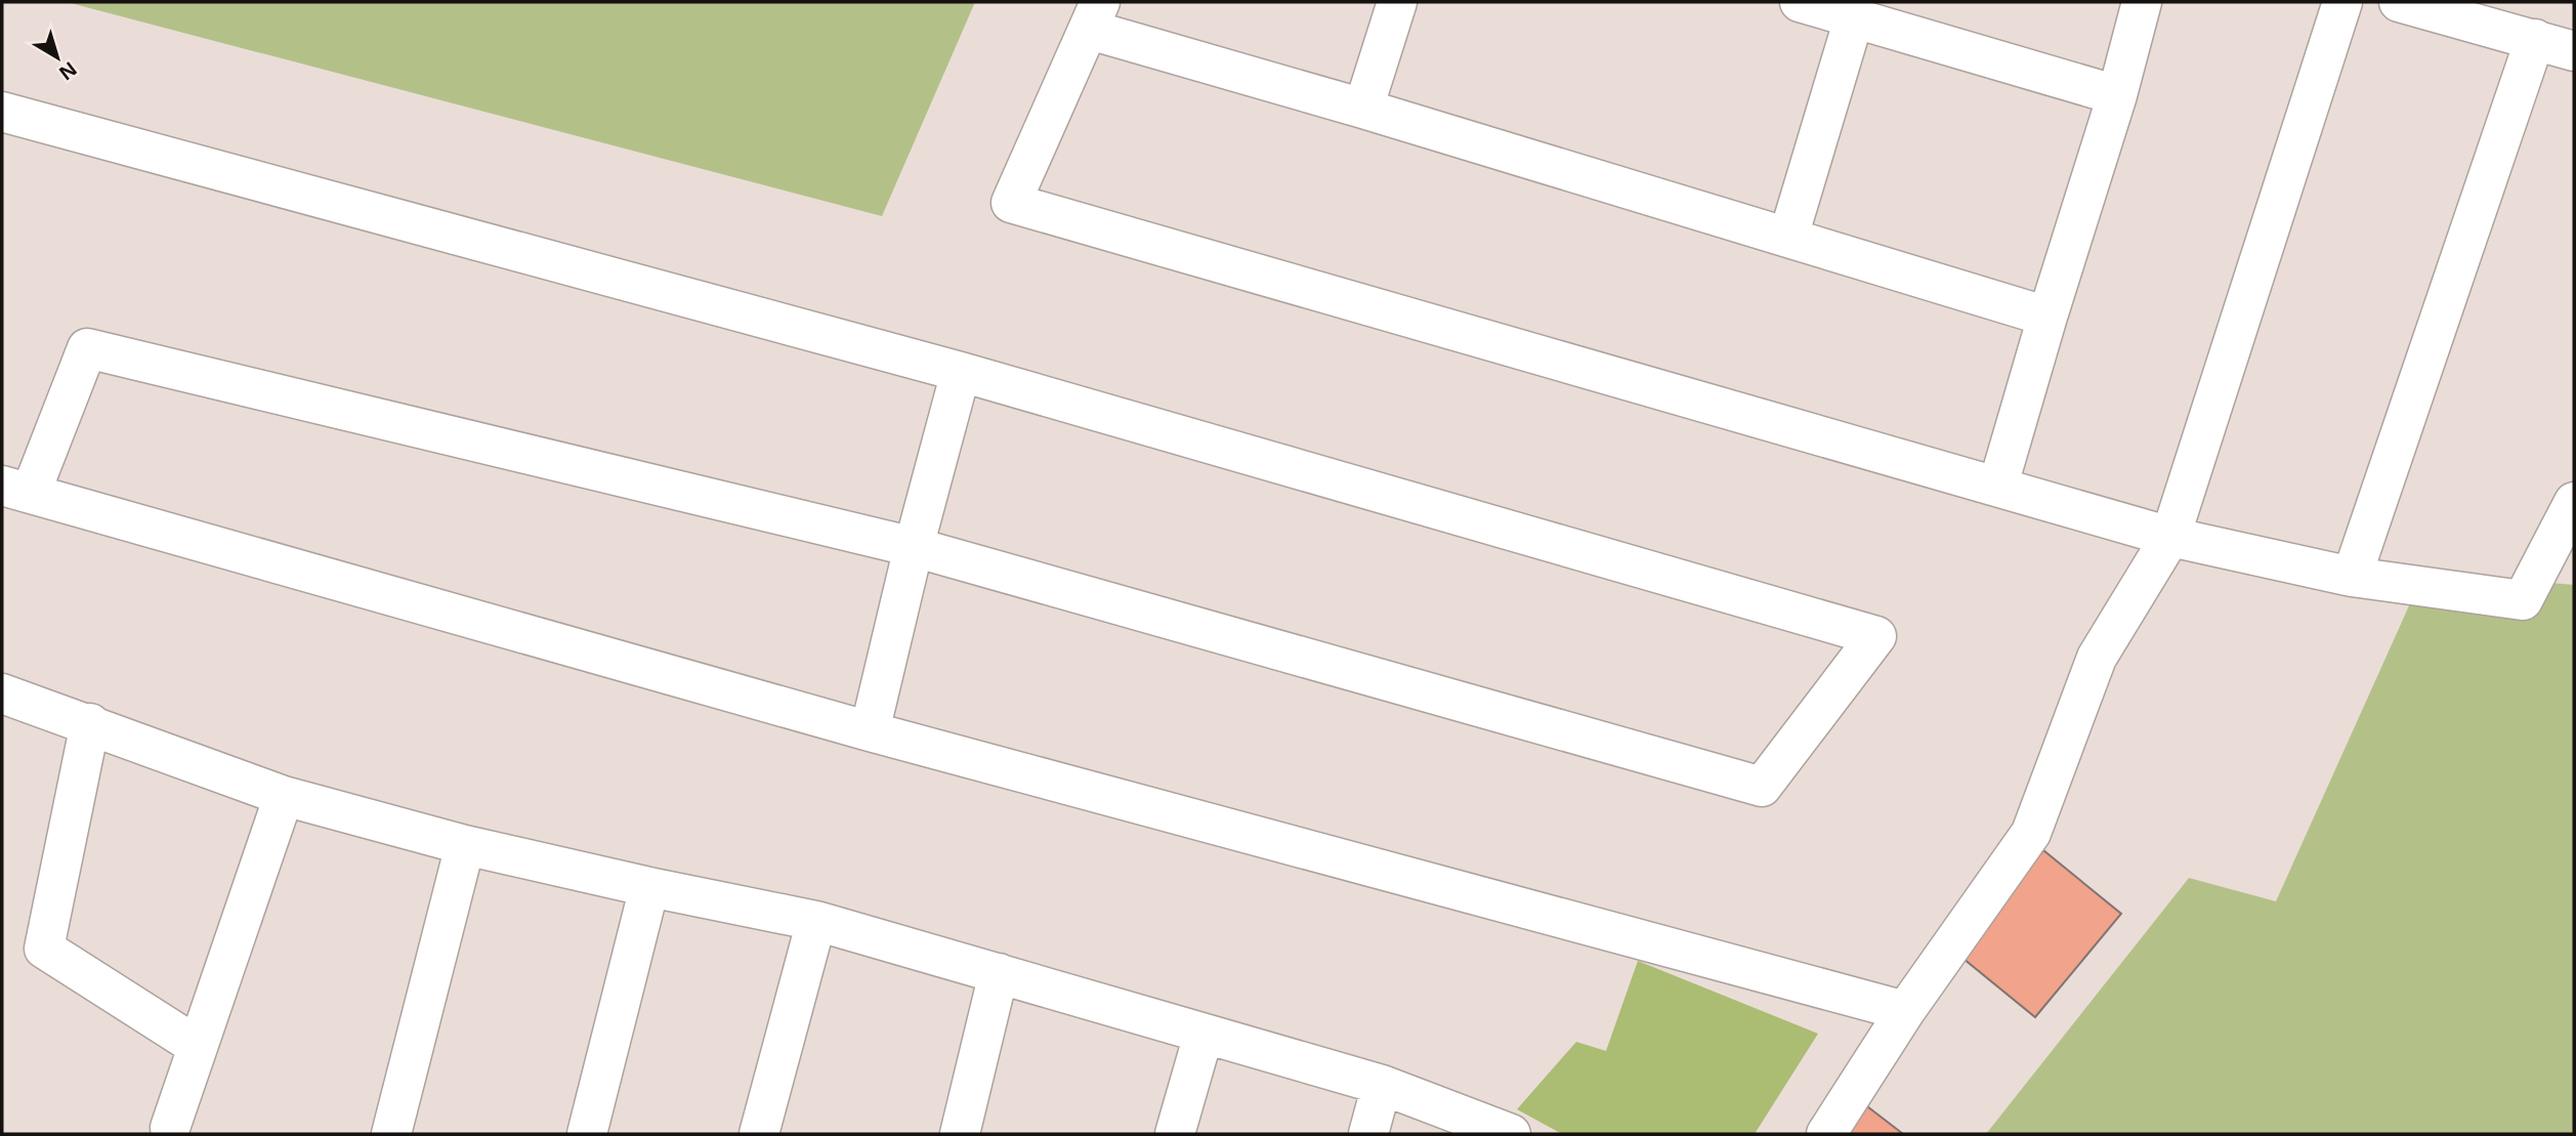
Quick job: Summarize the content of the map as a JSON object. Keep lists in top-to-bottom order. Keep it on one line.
{"north":"bottom right"}
